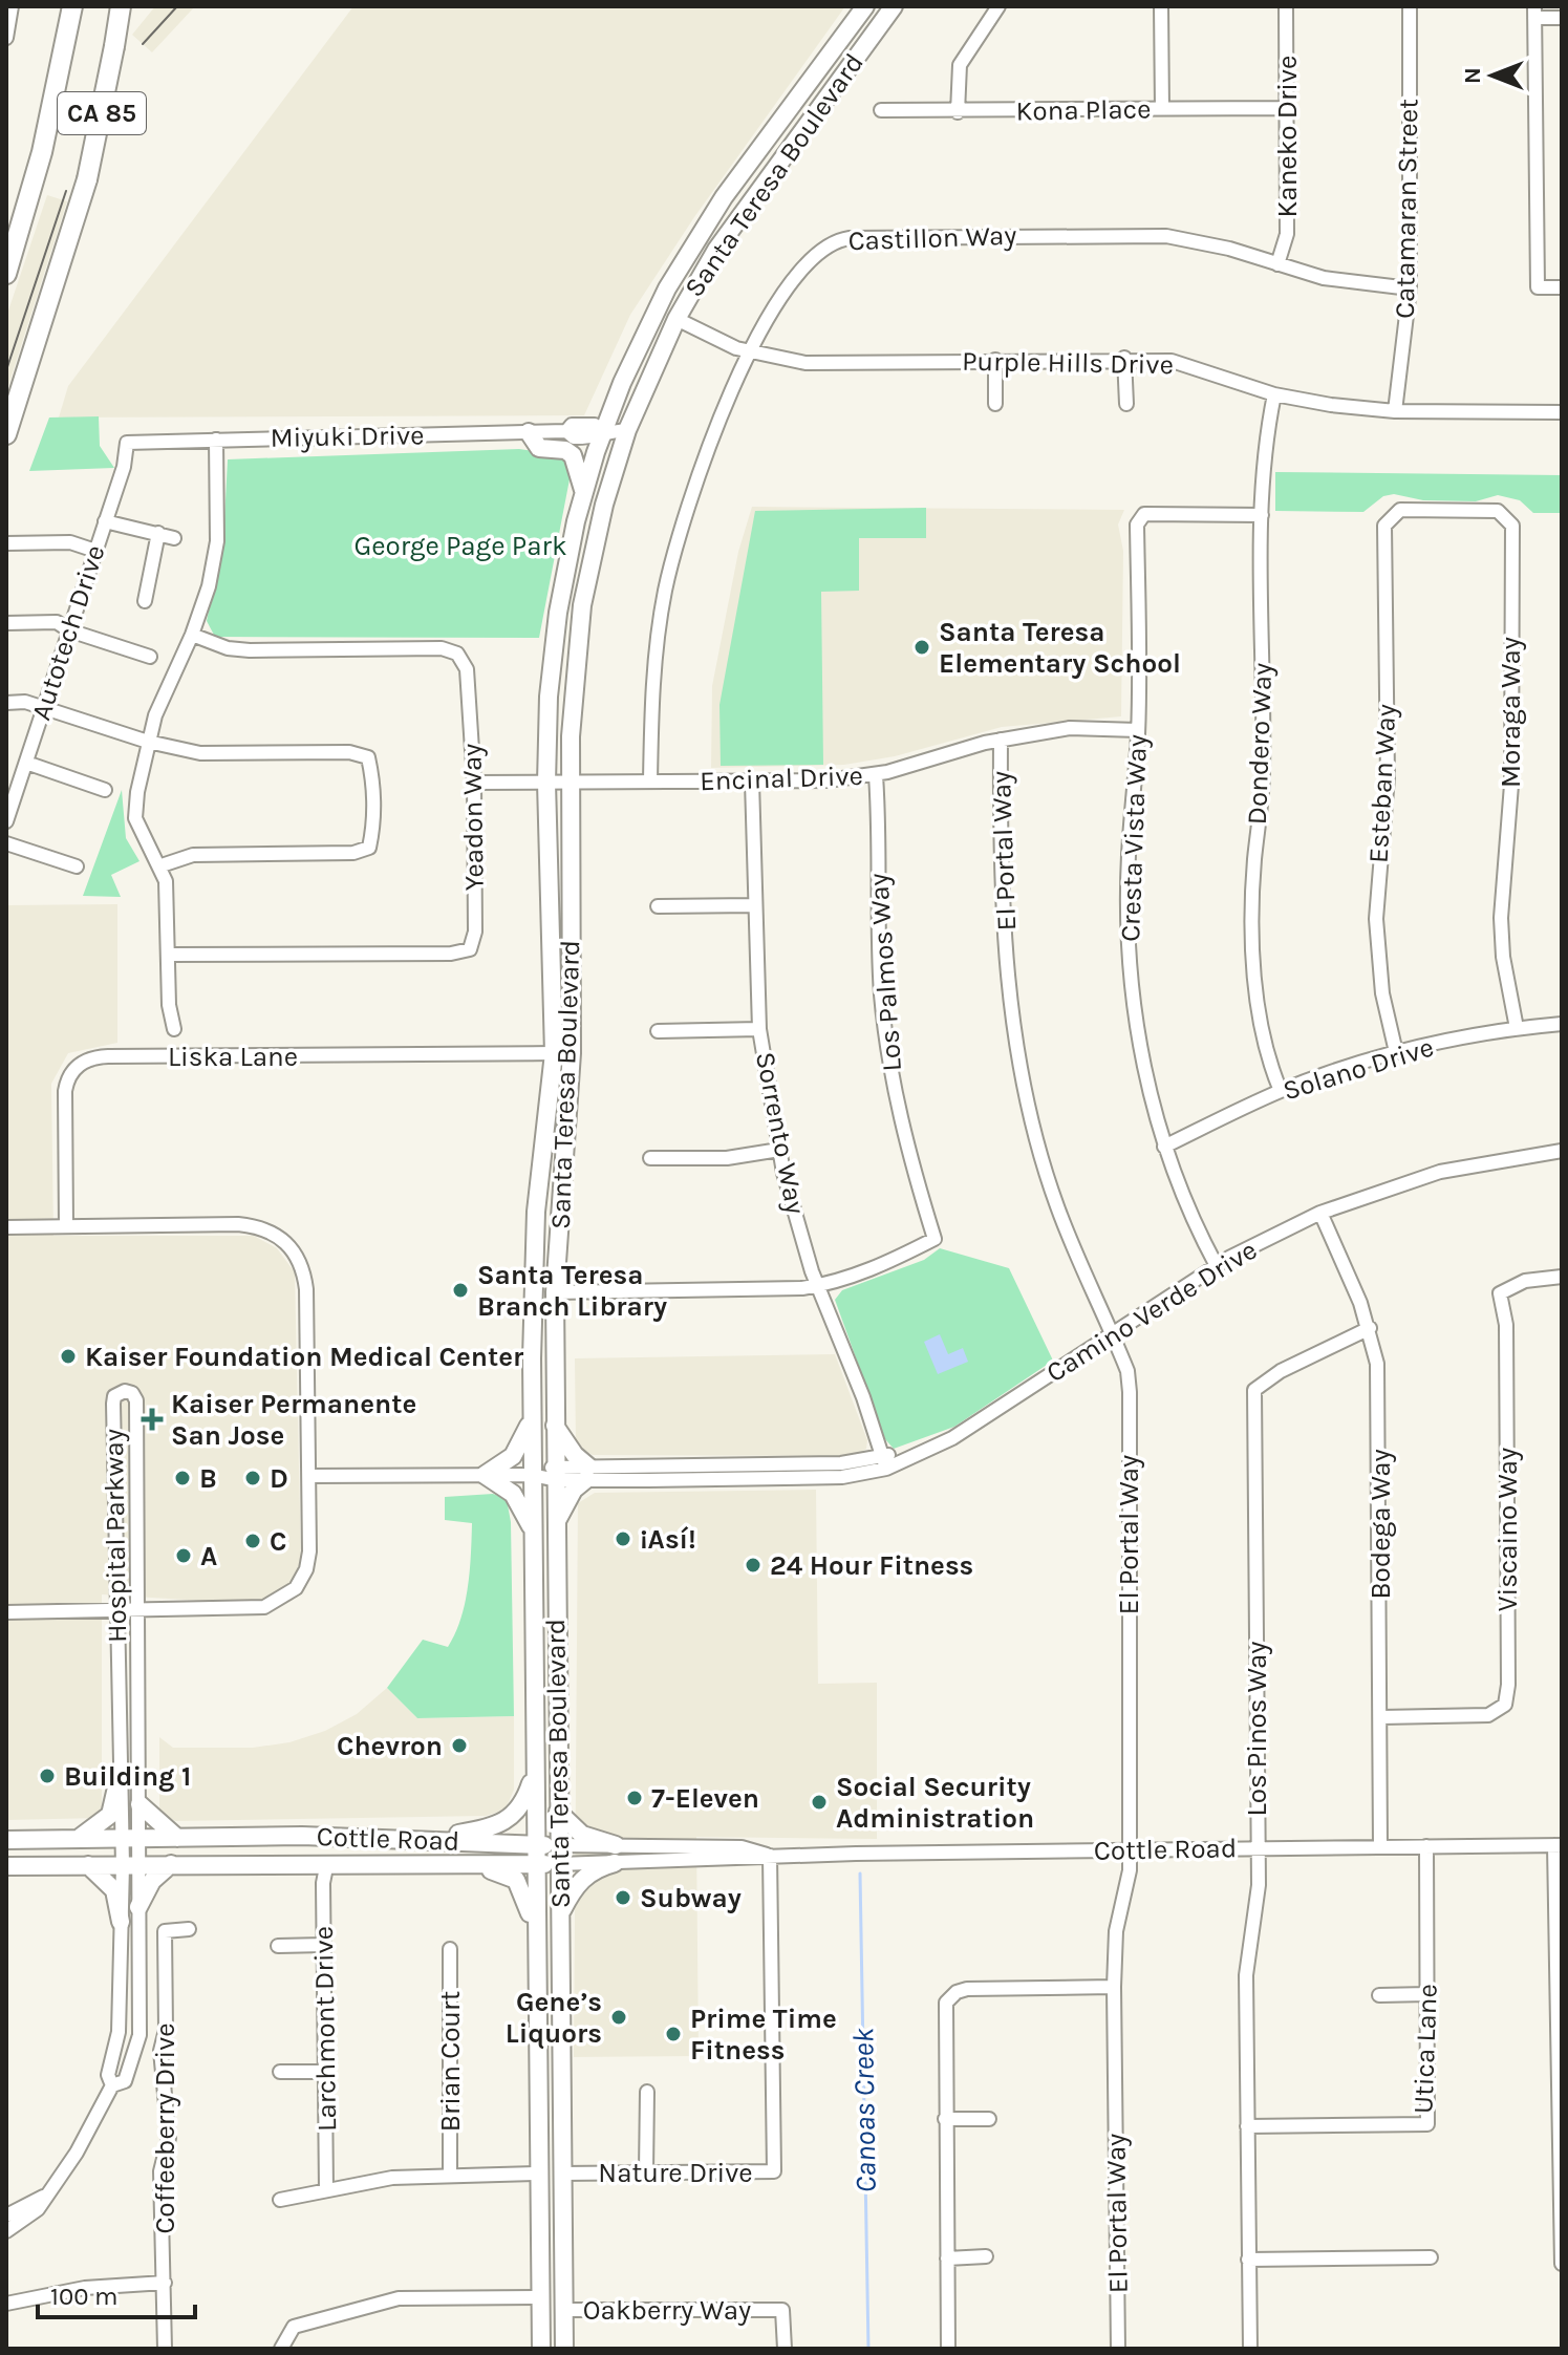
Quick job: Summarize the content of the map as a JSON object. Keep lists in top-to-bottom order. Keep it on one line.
{"streets":{"highway":["CA 85"],"main road":["Santa Teresa Boulevard","Cottle Road"],"street":["Kona Place","Kaneko Drive","Catamaran Street","Castillon Way","Purple Hills Drive","Miyuki Drive","Autotech Drive","Moraga Way","Dondero Way","Encinal Drive","Esteban Way","Yeadon Way","Cresta Vista Way","El Portal Way","Los Palmos Way","Liska Lane","Solano Drive","Sorrento Way","Camino Verde Drive","Bodega Way","Viscaino Way","Hospital Parkway","Los Pinos Way","Larchmont Drive","Utica Lane","Brian Court","Coffeeberry Drive","Nature Drive","Oakberry Way"]},"crossings":[["Kona Place","Kaneko Drive"],["Kaneko Drive","Castillon Way"],["Santa Teresa Boulevard","Purple Hills Drive"],["Santa Teresa Boulevard","Miyuki Drive"],["Santa Teresa Boulevard","Encinal Drive"],["Santa Teresa Boulevard","Liska Lane"],["Santa Teresa Boulevard","Camino Verde Drive"],["Santa Teresa Boulevard","Cottle Road"],["Santa Teresa Boulevard","Nature Drive"],["Santa Teresa Boulevard","Oakberry Way"],["Catamaran Street","Castillon Way"],["Catamaran Street","Purple Hills Drive"],["Castillon Way","Purple Hills Drive"],["Castillon Way","Encinal Drive"],["Purple Hills Drive","Dondero Way"],["Miyuki Drive","Autotech Drive"],["Moraga Way","Esteban Way"],["Moraga Way","Solano Drive"],["Dondero Way","Cresta Vista Way"],["Dondero Way","Solano Drive"],["Encinal Drive","Yeadon Way"],["Encinal Drive","Cresta Vista Way"],["Encinal Drive","El Portal Way"],["Encinal Drive","Los Palmos Way"],["Encinal Drive","Sorrento Way"],["Esteban Way","Solano Drive"],["Cresta Vista Way","Solano Drive"],["Cresta Vista Way","Camino Verde Drive"],["El Portal Way","Camino Verde Drive"],["El Portal Way","Cottle Road"],["Los Palmos Way","Sorrento Way"],["Sorrento Way","Camino Verde Drive"],["Camino Verde Drive","Bodega Way"],["Bodega Way","Viscaino Way"],["Bodega Way","Los Pinos Way"],["Bodega Way","Cottle Road"],["Hospital Parkway","Cottle Road"],["Los Pinos Way","Cottle Road"],["Los Pinos Way","Utica Lane"],["Cottle Road","Larchmont Drive"],["Cottle Road","Utica Lane"],["Cottle Road","Nature Drive"]],"water":["Canoas Creek"],"parks":["George Page Park"],"places":{"other":["Santa Teresa Elementary School","Santa Teresa Branch Library","Kaiser Foundation Medical Center","B","D","¡Así!","C","A","24 Hour Fitness","Chevron","Building 1","7-Eleven","Social Security Administration","Subway","Gene’s Liquors","Prime Time Fitness"],"health":["Kaiser Permanente San Jose"]},"scale_bar":"100 m","north":"left"}
